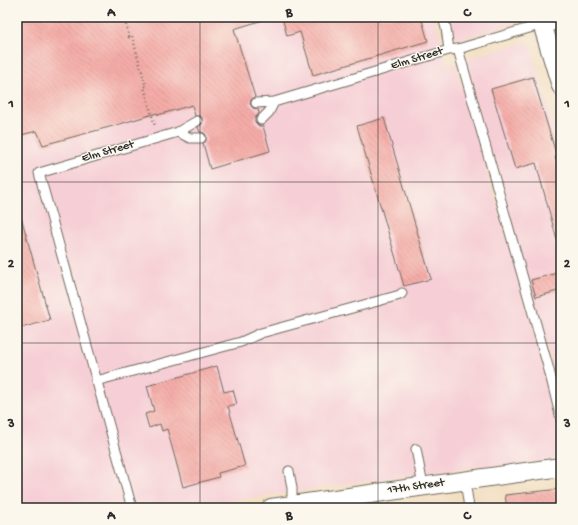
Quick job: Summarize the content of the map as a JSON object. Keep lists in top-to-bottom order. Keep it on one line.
{"streets":{"street":["Elm Street","17th Street"]},"grid":{"columns":["A","B","C"],"rows":["1","2","3"]}}
